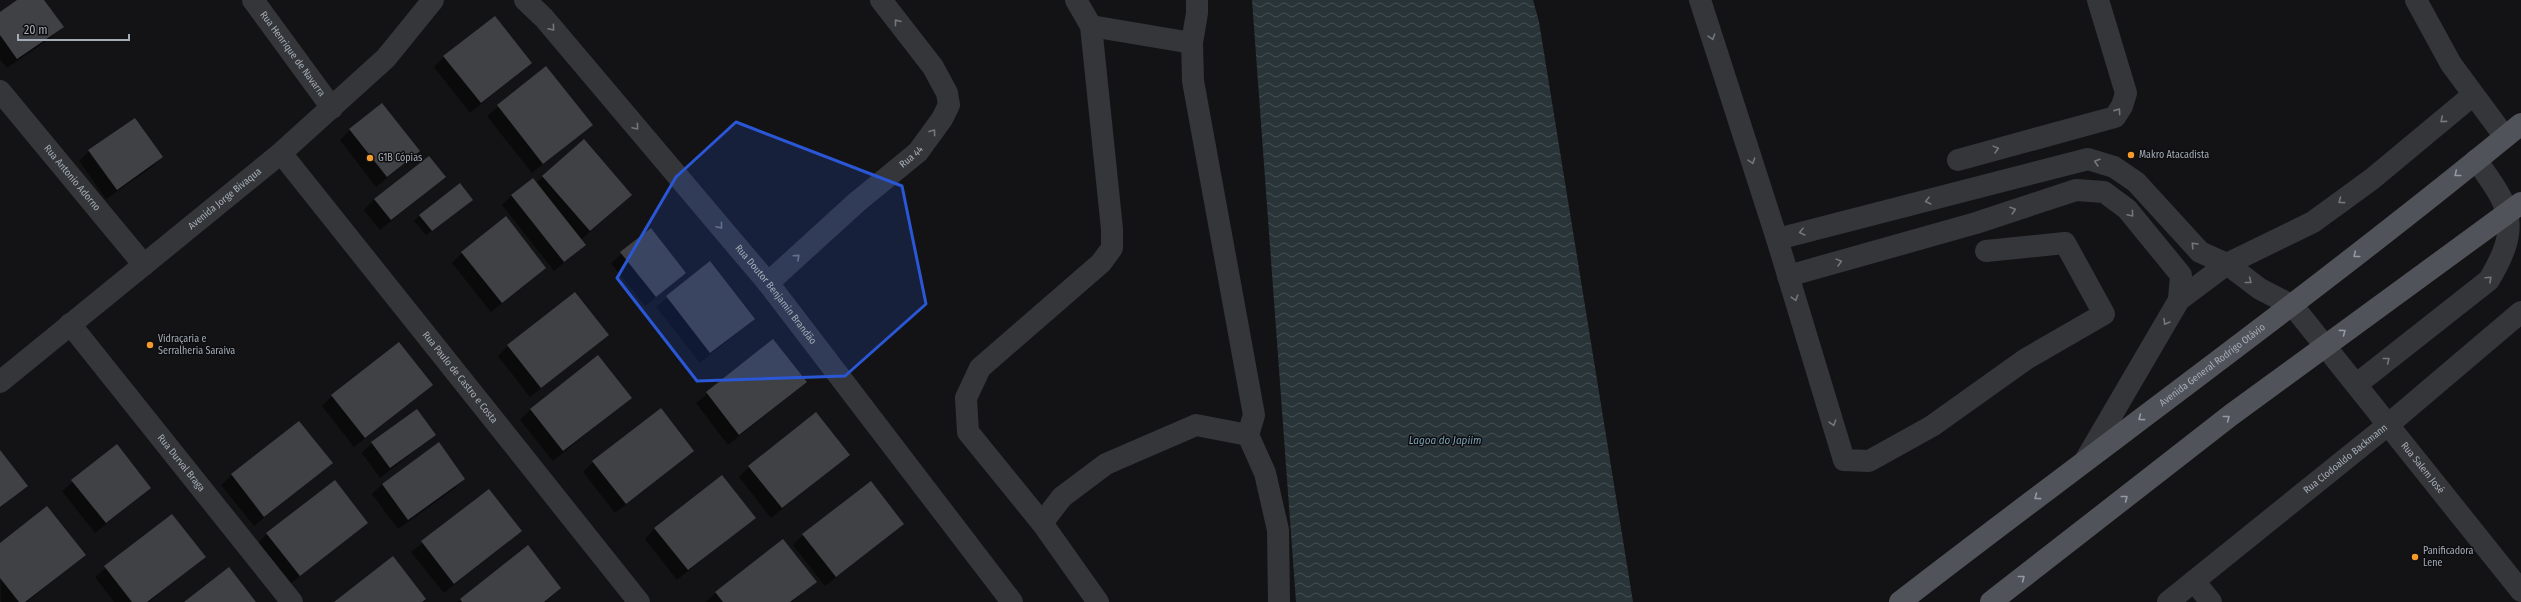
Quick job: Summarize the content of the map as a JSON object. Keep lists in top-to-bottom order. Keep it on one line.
{"streets":{"main road":["Avenida General Rodrigo Otávio"],"street":["Rua Henrique de Navarra","Rua 44","Rua Antonio Adorno","Avenida Jorge Bivaqua","Rua Doutor Benjamin Brandão","Rua Paulo de Castro e Costa","Rua Clodoaldo Backmann","Rua Durval Braga","Rua Salem José"]},"crossings":[["Rua Henrique de Navarra","Avenida Jorge Bivaqua"],["Rua 44","Rua Doutor Benjamin Brandão"],["Rua Antonio Adorno","Avenida Jorge Bivaqua"],["Avenida Jorge Bivaqua","Rua Paulo de Castro e Costa"],["Avenida Jorge Bivaqua","Rua Durval Braga"],["Avenida General Rodrigo Otávio","Rua Salem José"],["Rua Clodoaldo Backmann","Rua Salem José"]],"one_way":["Rua Doutor Benjamin Brandão"],"water":["Lagoa do Japiim"],"places":["Makro Atacadista","G1B Cópias","Vidraçaria e Serralheria Saraiva","Panificadora Lene"],"scale_bar":"20 m"}
